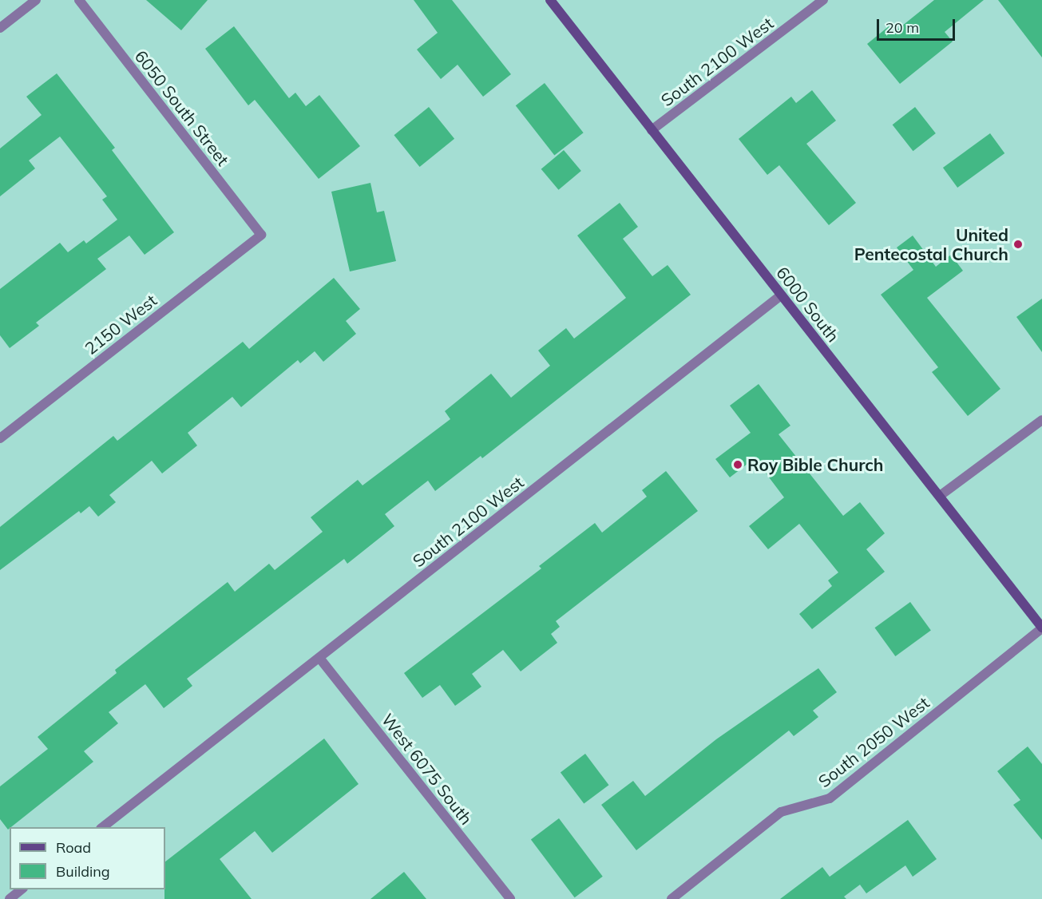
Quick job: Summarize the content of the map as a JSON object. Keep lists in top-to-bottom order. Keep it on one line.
{"streets":{"street":["South 2100 West","6050 South Street","6000 South","2150 West","South 2050 West","West 6075 South"]},"crossings":[["South 2100 West","6000 South"],["South 2100 West","West 6075 South"],["6050 South Street","2150 West"],["6000 South","South 2050 West"]],"places":["United Pentecostal Church","Roy Bible Church"],"legend":["Road","Building"],"scale_bar":"20 m"}
